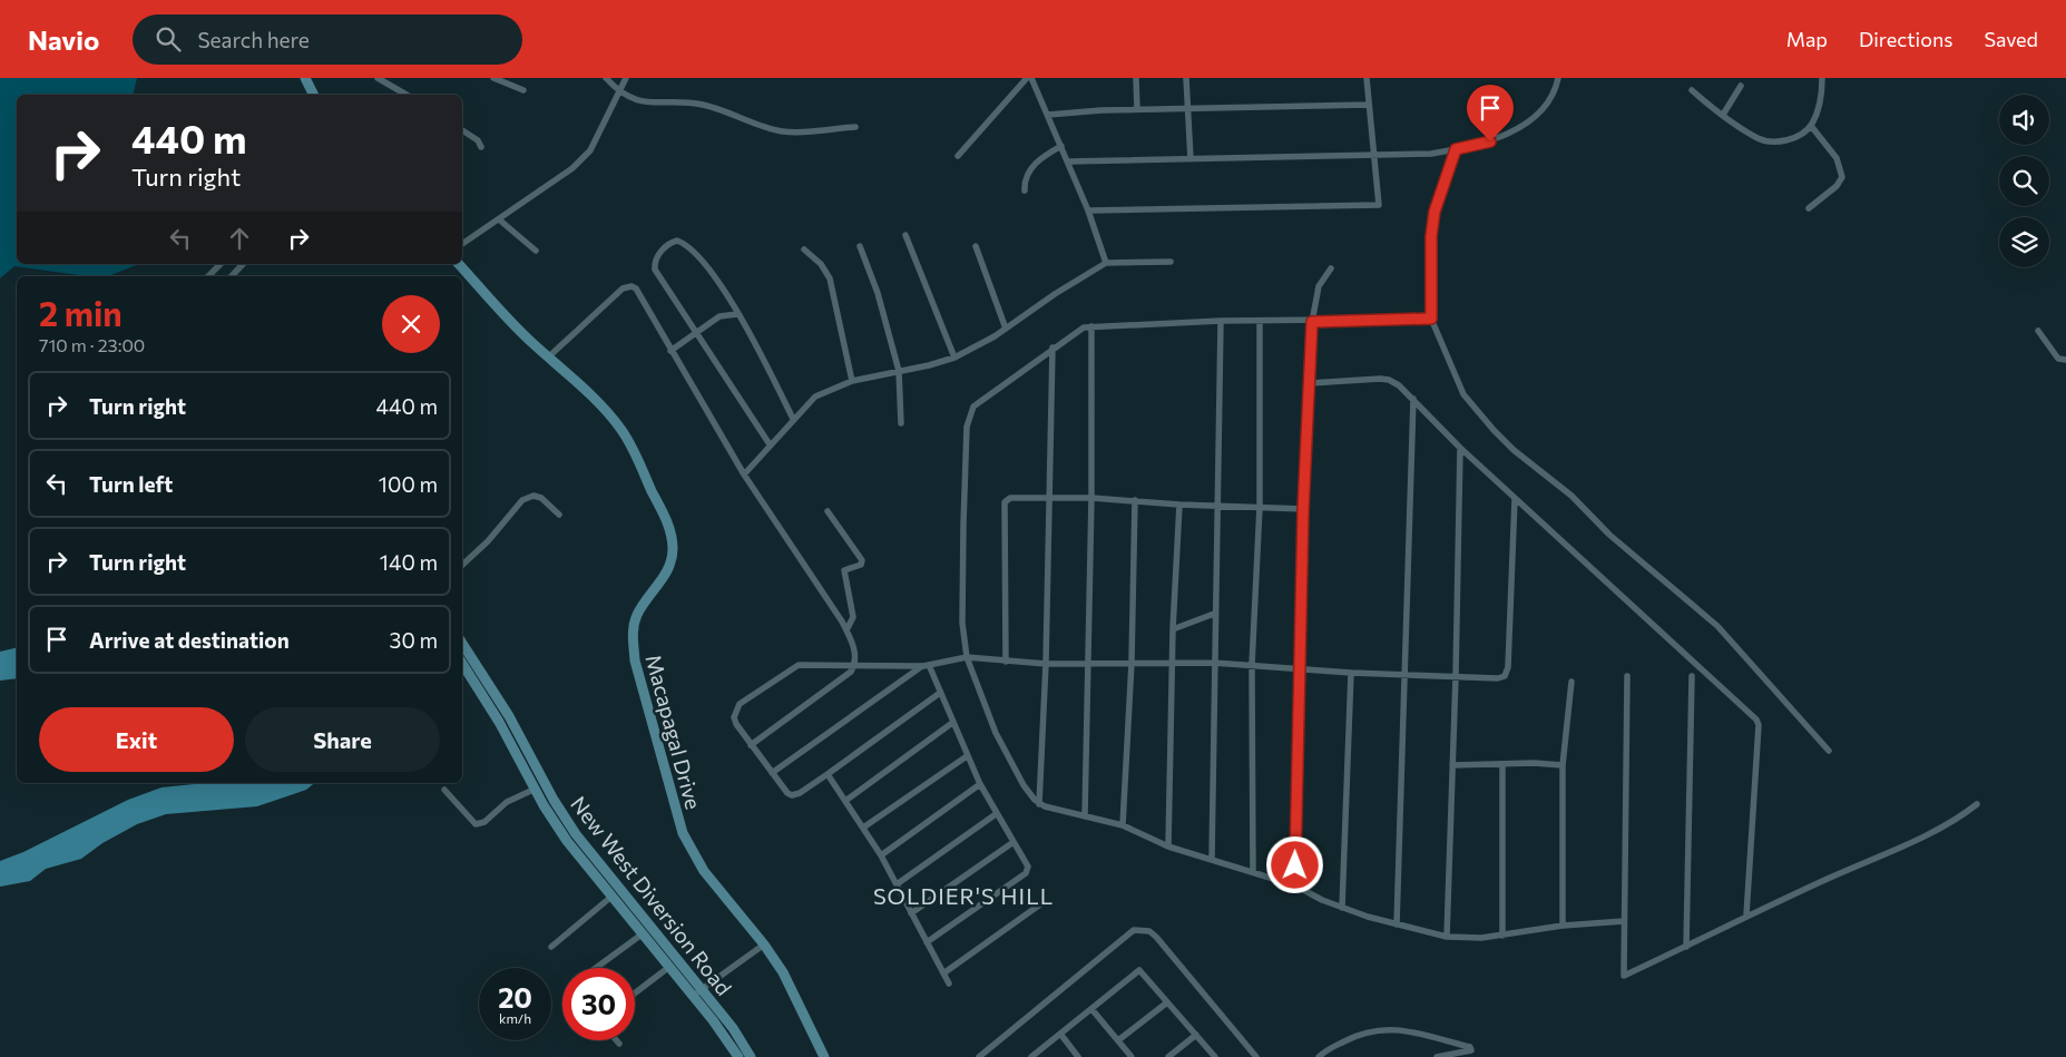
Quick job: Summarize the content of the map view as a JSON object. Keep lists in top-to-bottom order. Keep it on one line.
{"streets":{"street":["Macapagal Drive","New West Diversion Road"]},"districts":["SOLDIER'S HILL"],"page":{"header":"Navio","search":"Search here","nav":["Map","Directions","Saved"],"turn":["440 m","Turn right"],"heading":["2 min","710 m · 23:00"],"list":[{"name":"Turn right","value":"440 m"},{"name":"Turn left","value":"100 m"},{"name":"Turn right","value":"140 m"},{"name":"Arrive at destination","value":"30 m"}],"buttons":["Exit","Share"],"speed":"20 km/h","limit":"30"}}
